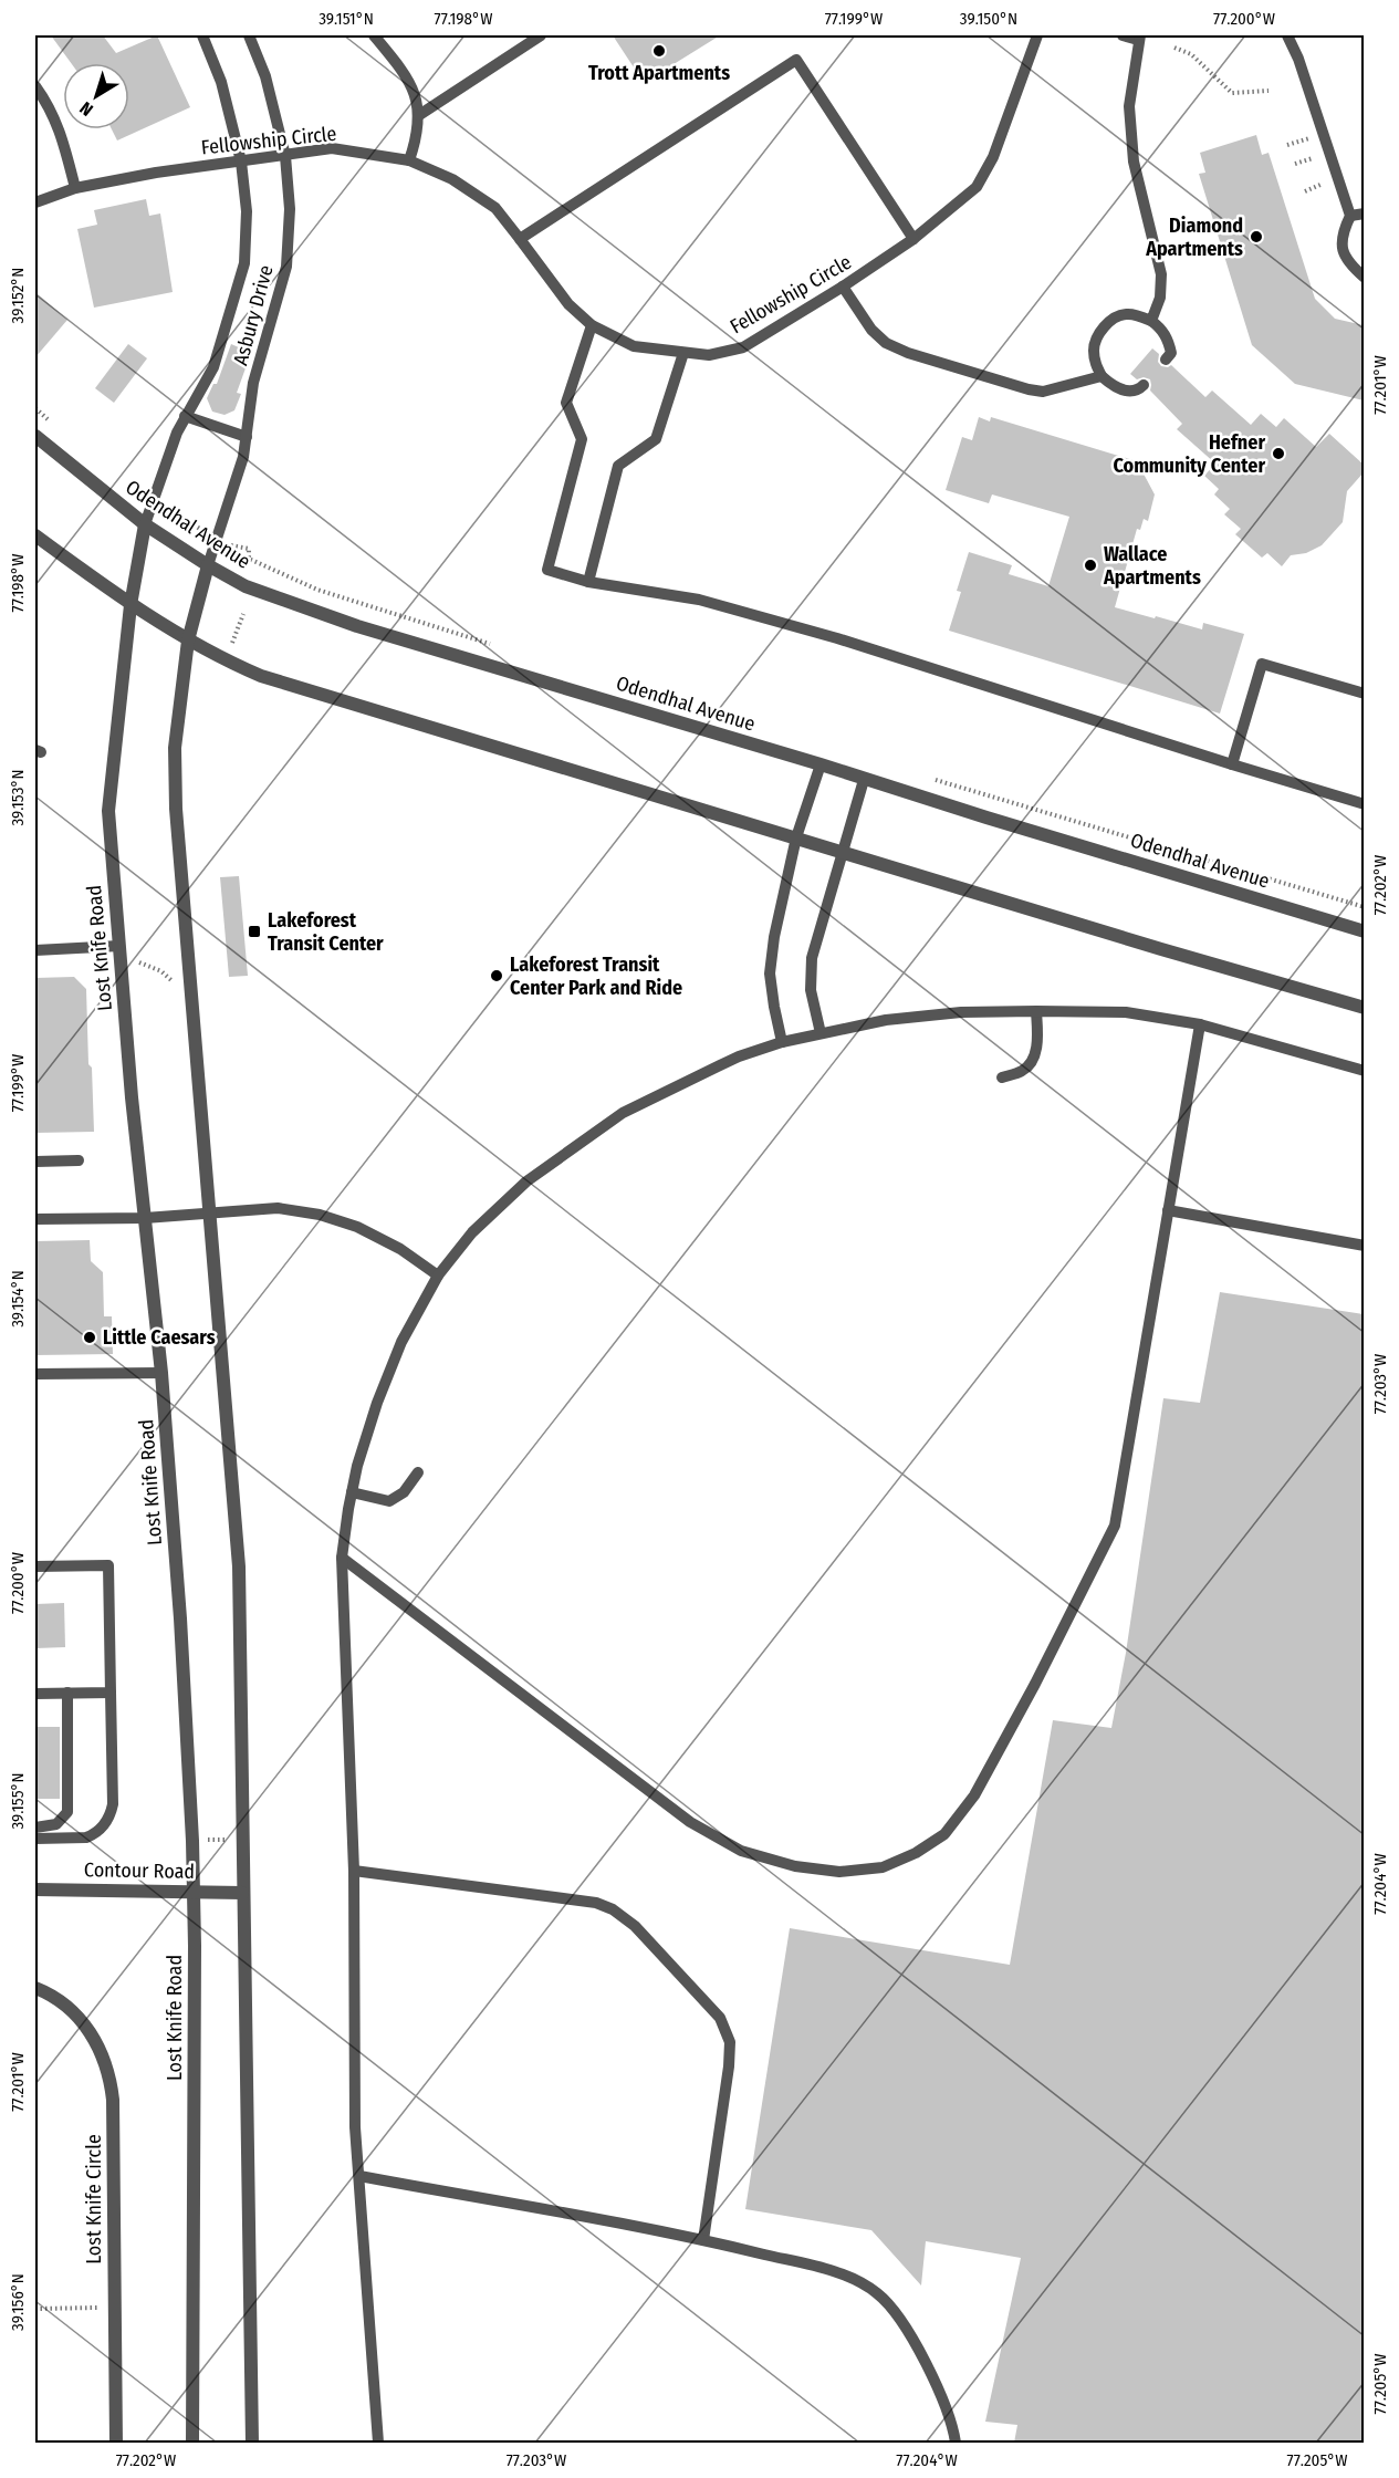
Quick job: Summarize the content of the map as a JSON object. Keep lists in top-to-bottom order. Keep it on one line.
{"streets":{"street":["Odendhal Avenue","Lost Knife Road","Contour Road","Lost Knife Circle"],"lane":["Fellowship Circle","Asbury Drive"]},"crossings":[["Fellowship Circle","Asbury Drive"],["Asbury Drive","Odendhal Avenue"],["Asbury Drive","Lost Knife Road"],["Odendhal Avenue","Lost Knife Road"],["Lost Knife Road","Contour Road"]],"places":{"other":["Trott Apartments","Diamond Apartments","Hefner Community Center","Wallace Apartments","Lakeforest Transit Center Park and Ride","Little Caesars"],"transit":["Lakeforest Transit Center"]},"north":"bottom left","coordinates":["39.151°N","77.198°W","77.199°W","39.150°N","77.200°W","39.152°N","77.201°W","39.153°N","77.202°W","39.154°N","77.203°W","39.155°N","77.204°W","39.156°N","77.205°W"]}
